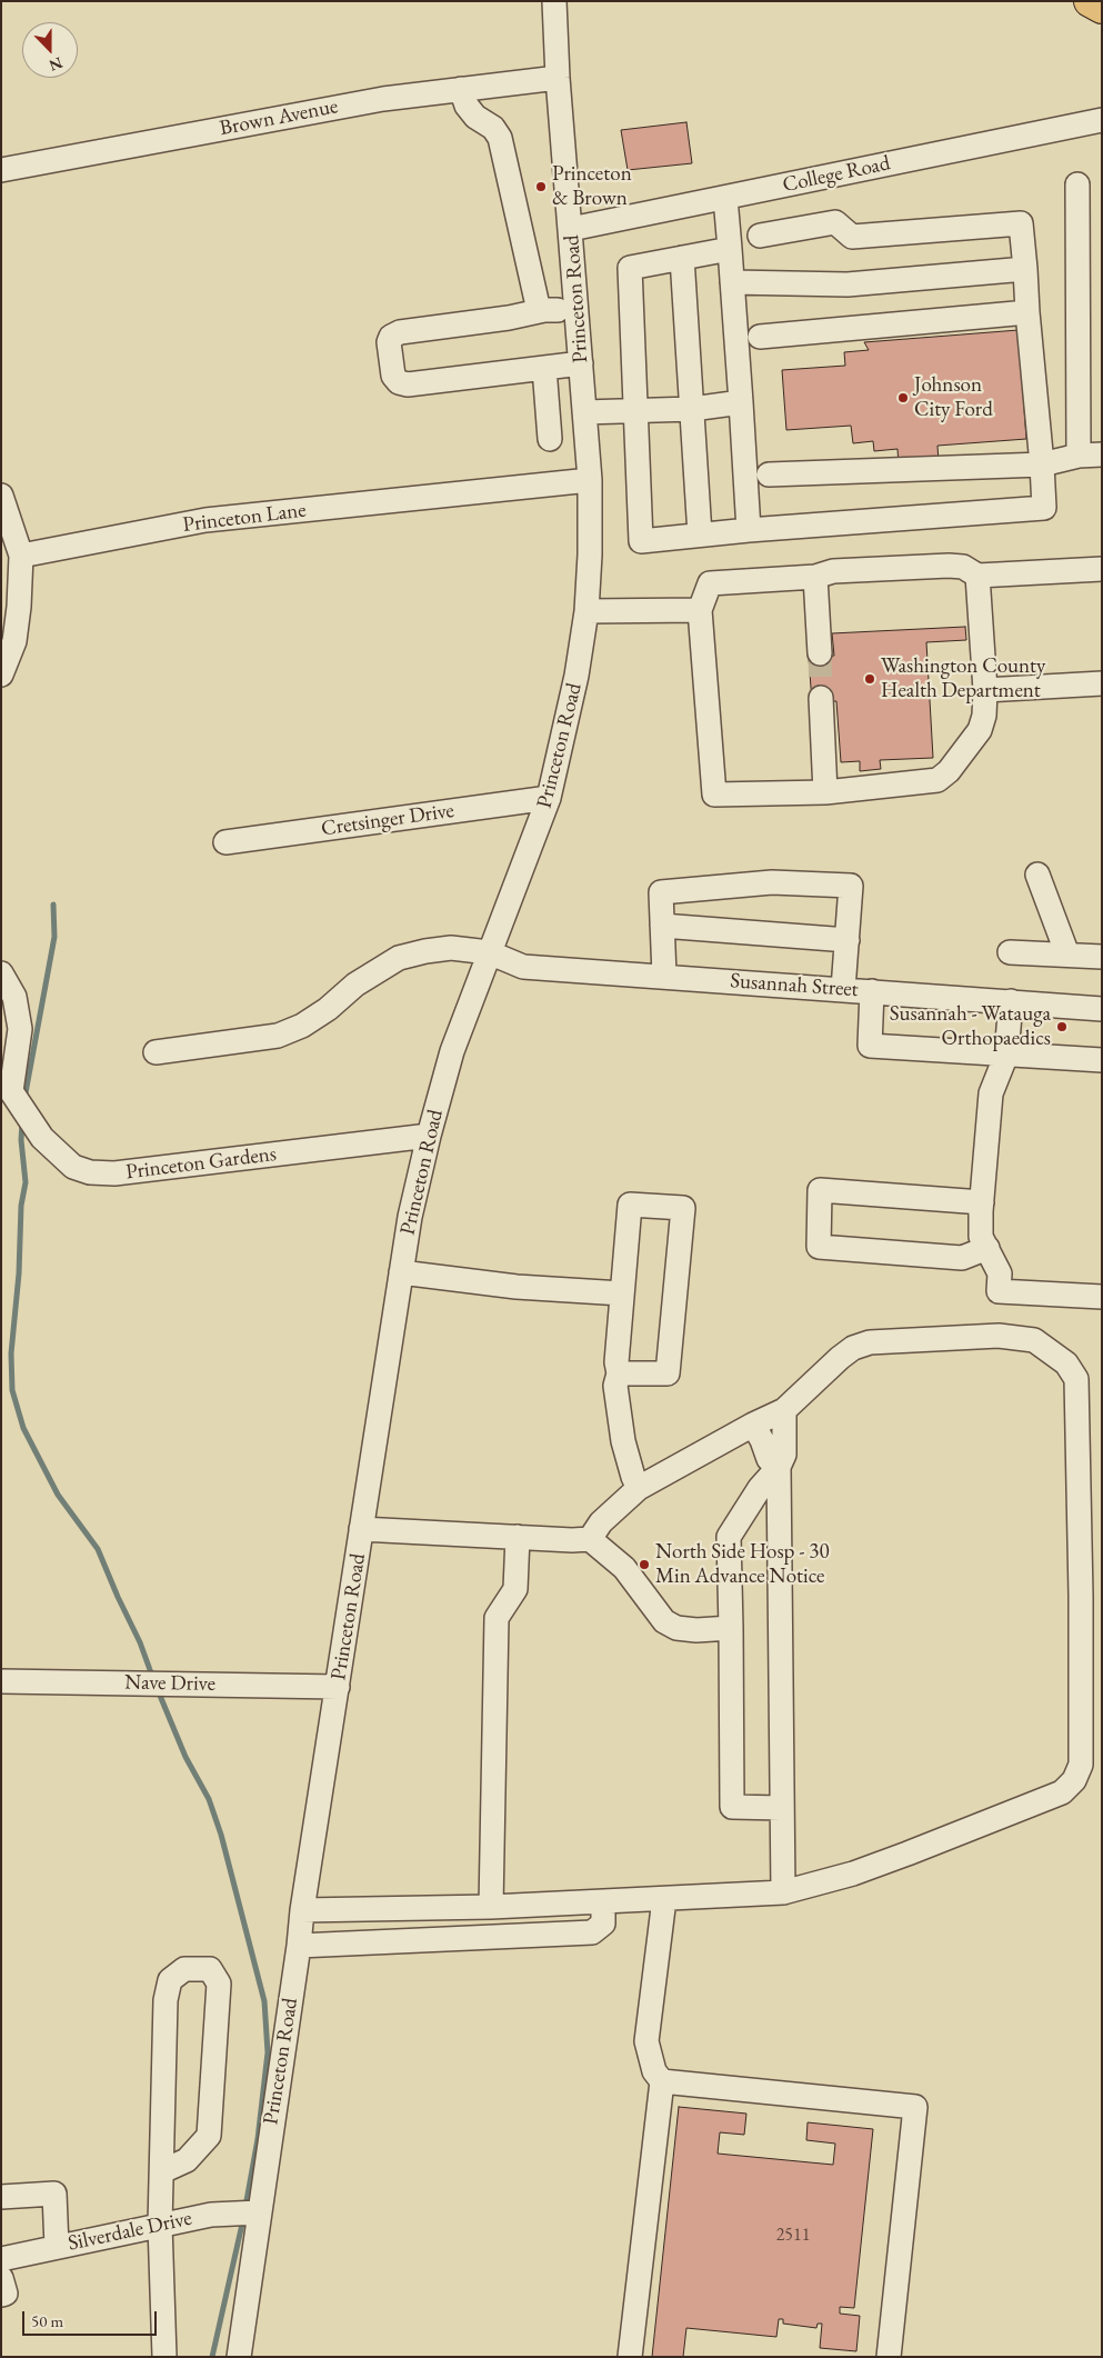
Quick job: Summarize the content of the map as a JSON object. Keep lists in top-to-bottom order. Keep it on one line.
{"streets":{"street":["Brown Avenue","College Road","Princeton Road","Princeton Lane","Cretsinger Drive","Susannah Street","Princeton Gardens","Nave Drive","Silverdale Drive"]},"crossings":[["Brown Avenue","Princeton Road"],["College Road","Princeton Road"],["Princeton Road","Princeton Lane"],["Princeton Road","Cretsinger Drive"],["Princeton Road","Susannah Street"],["Princeton Road","Princeton Gardens"],["Princeton Road","Nave Drive"],["Princeton Road","Silverdale Drive"]],"places":["Princeton & Brown","Johnson City Ford","Washington County Health Department","Susannah - Watauga Orthopaedics","North Side Hosp - 30 Min Advance Notice"],"house_numbers":["2511"],"scale_bar":"50 m","north":"bottom"}
